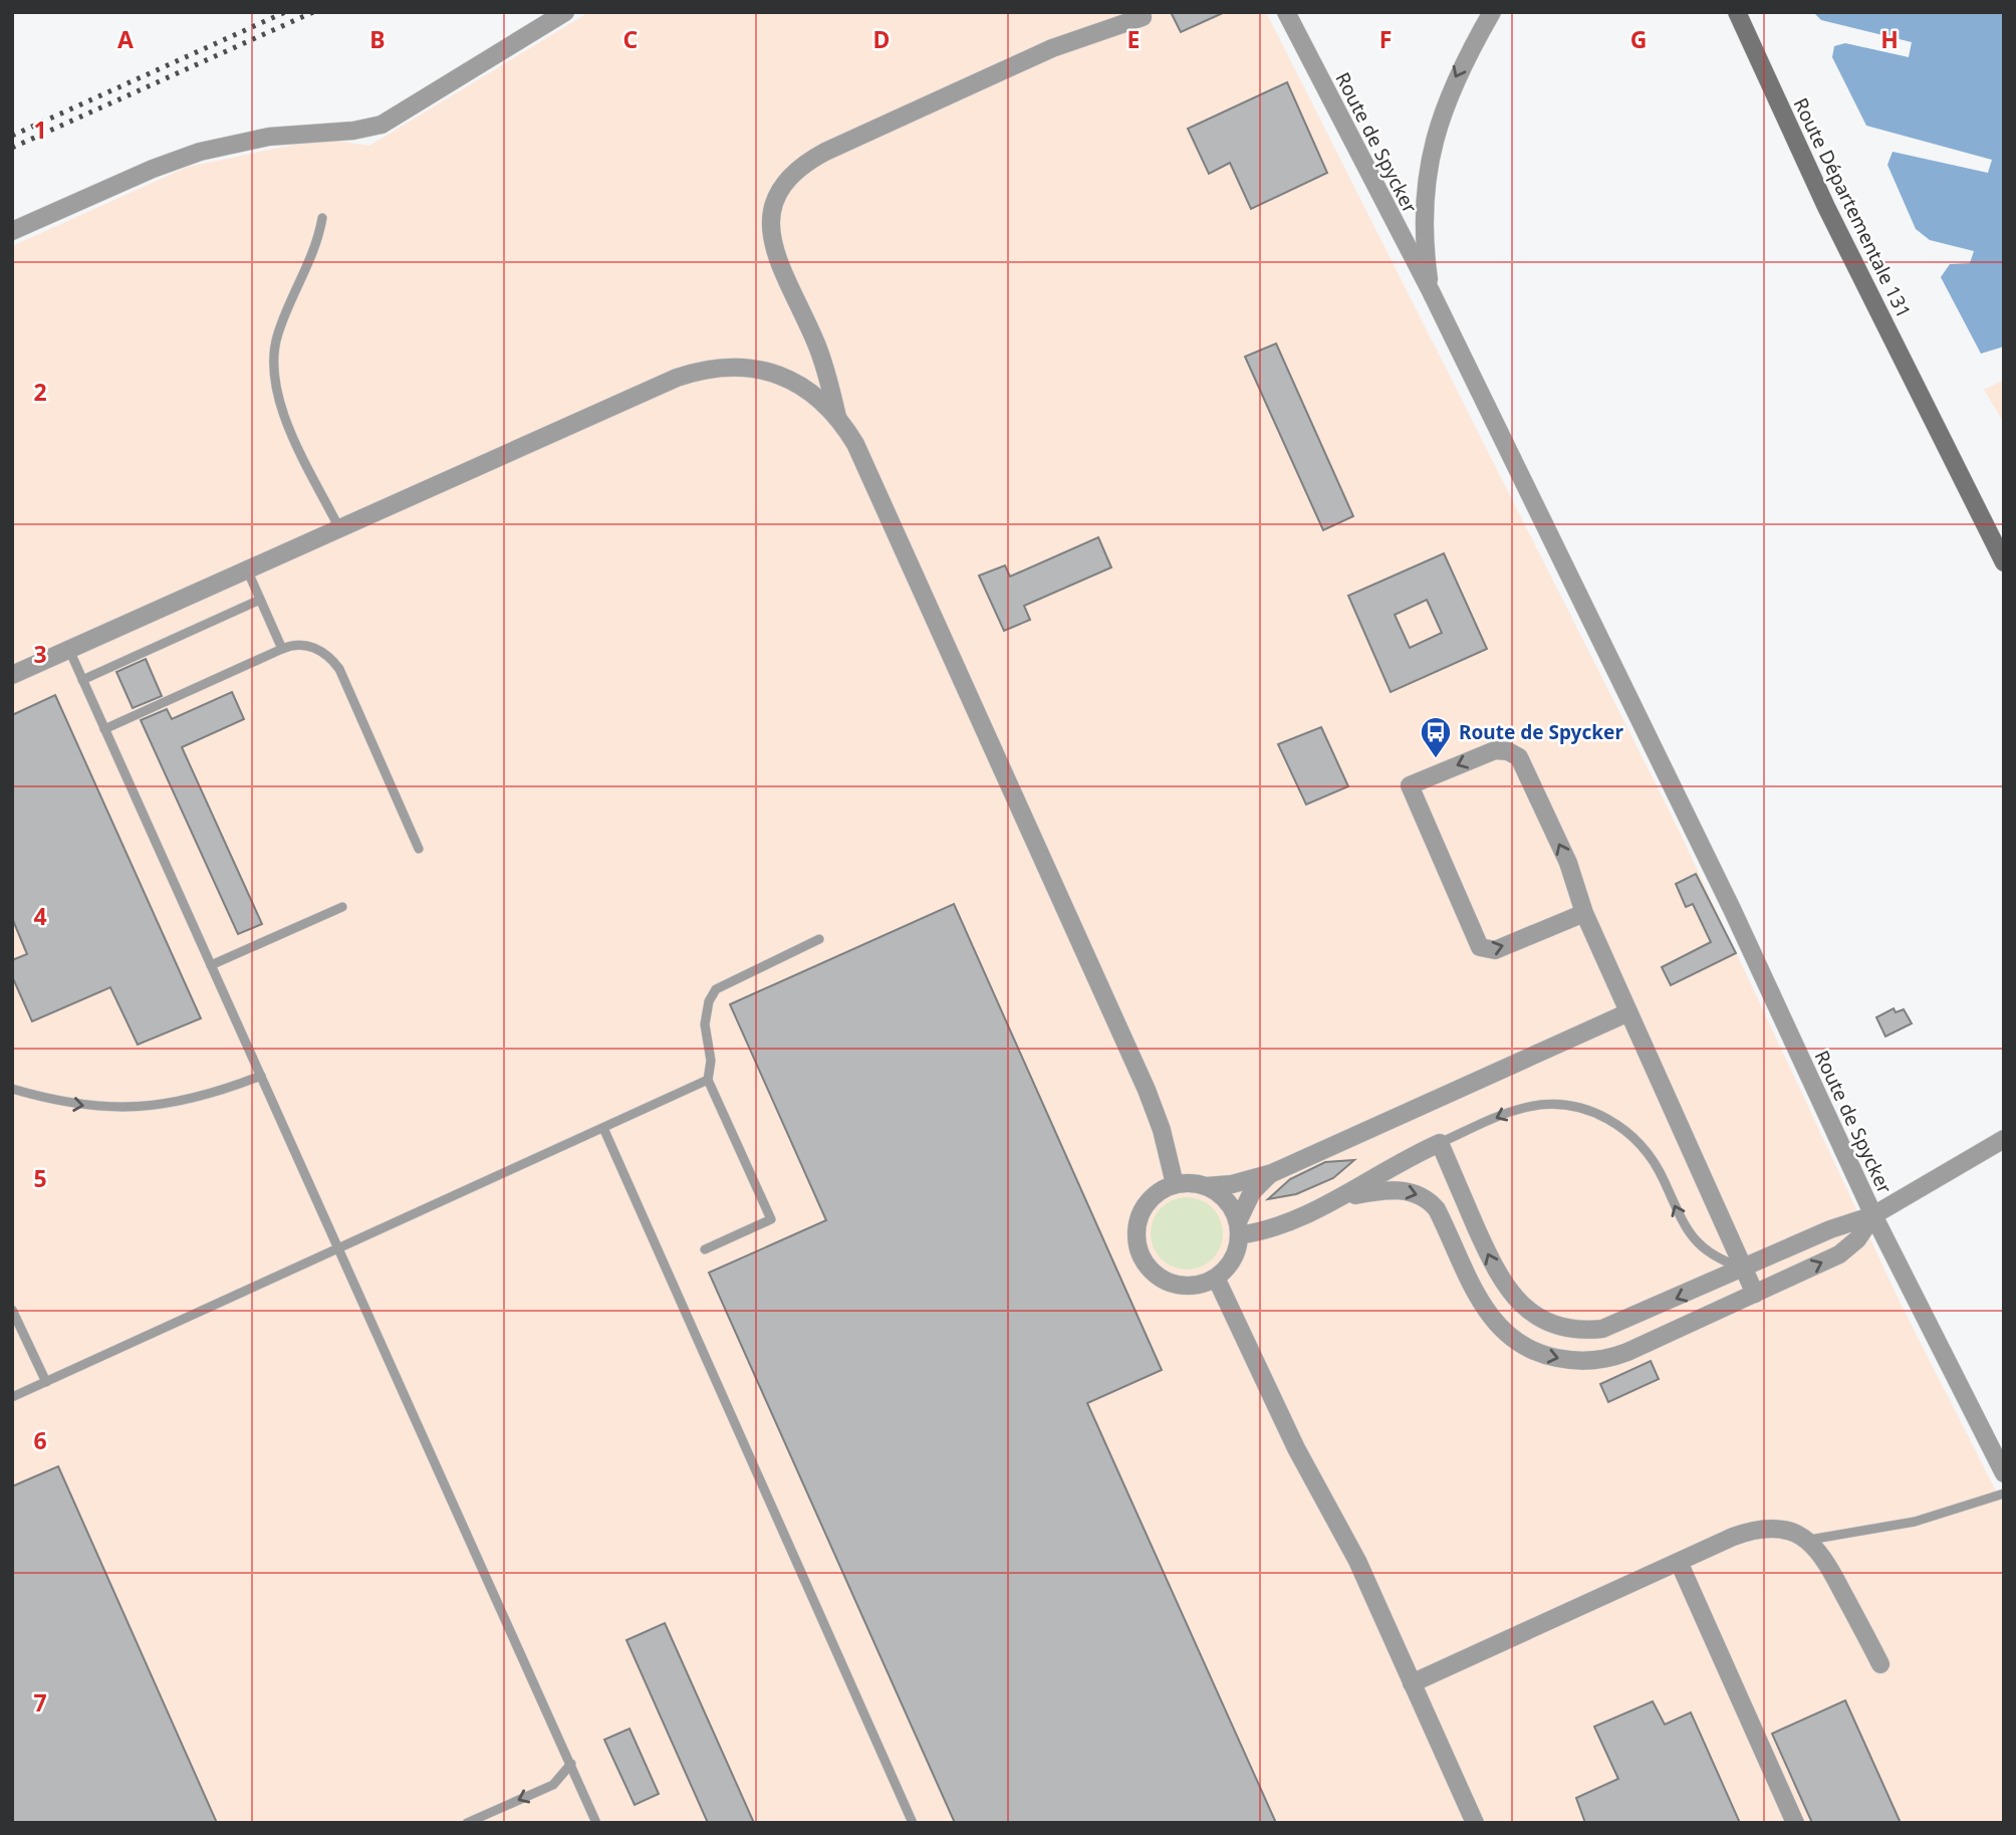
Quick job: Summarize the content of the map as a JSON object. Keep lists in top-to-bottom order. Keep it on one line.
{"streets":{"main road":["Route Départementale 131"],"street":["Route de Spycker"]},"places":{"bus stop":["Route de Spycker"]},"grid":{"columns":["A","B","C","D","E","F","G","H"],"rows":["1","2","3","4","5","6","7"]}}
